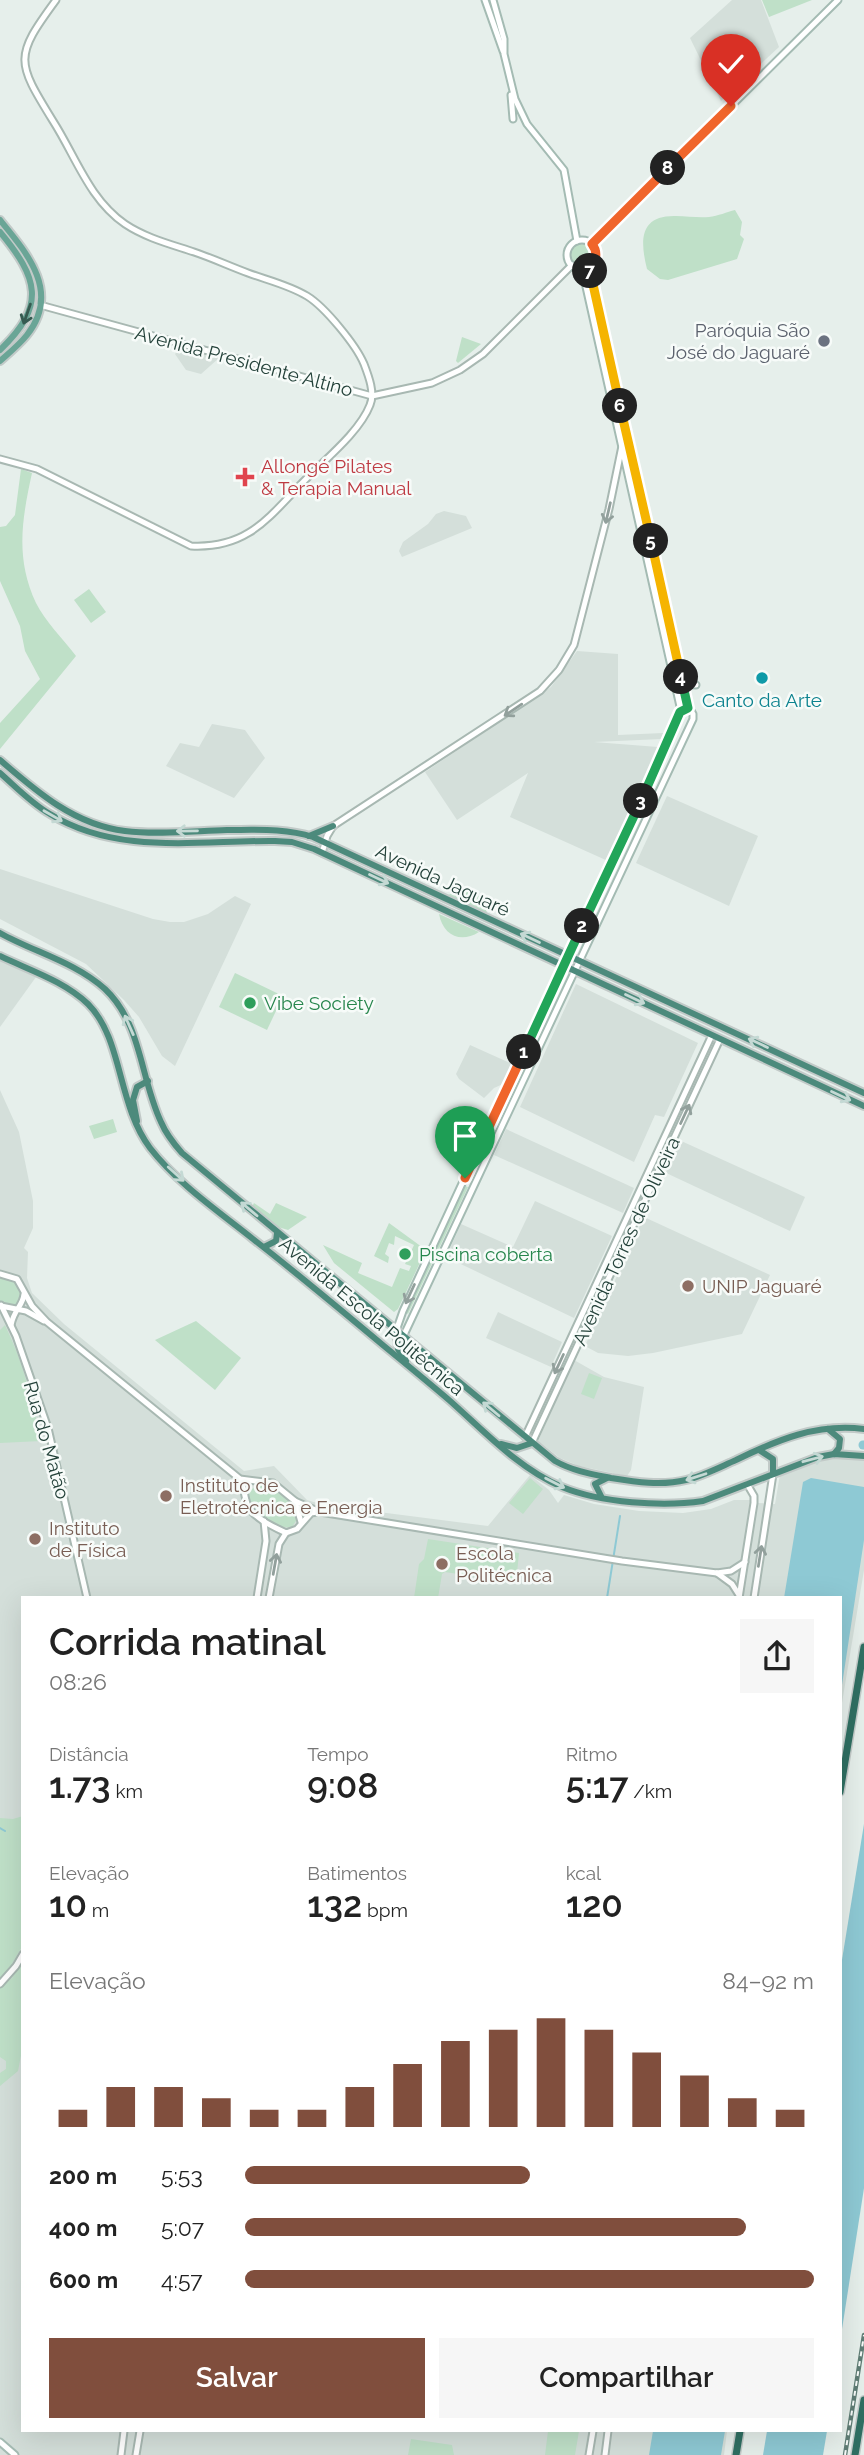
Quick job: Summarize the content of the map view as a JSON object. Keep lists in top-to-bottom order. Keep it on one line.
{"streets":{"highway":["Avenida Jaguaré","Avenida Escola Politécnica"],"street":["Avenida Presidente Altino","Avenida Torres de Oliveira","Rua do Matão"]},"crossings":[["Avenida Jaguaré","Avenida Torres de Oliveira"],["Avenida Torres de Oliveira","Avenida Escola Politécnica"]],"places":{"other":["Paróquia São José do Jaguaré","Canto da Arte","Vibe Society","Piscina coberta","UNIP Jaguaré","Instituto de Eletrotécnica e Energia","Instituto de Física","Escola Politécnica"],"health":["Allongé Pilates & Terapia Manual"]},"page":{"pins":["8","7","6","5","4","3","2","1"],"heading":["Corrida matinal","08:26"],"stats":[["Distância","1.73 km"],["Tempo","9:08"],["Ritmo","5:17 /km"],["Elevação","10 m"],["Batimentos","132 bpm"],["kcal","120"]],"chart":["Elevação","84–92 m"],"list":[{"name":"200 m","note":"5:53"},{"name":"400 m","note":"5:07"},{"name":"600 m","note":"4:57"}],"buttons":["Salvar","Compartilhar"]}}
